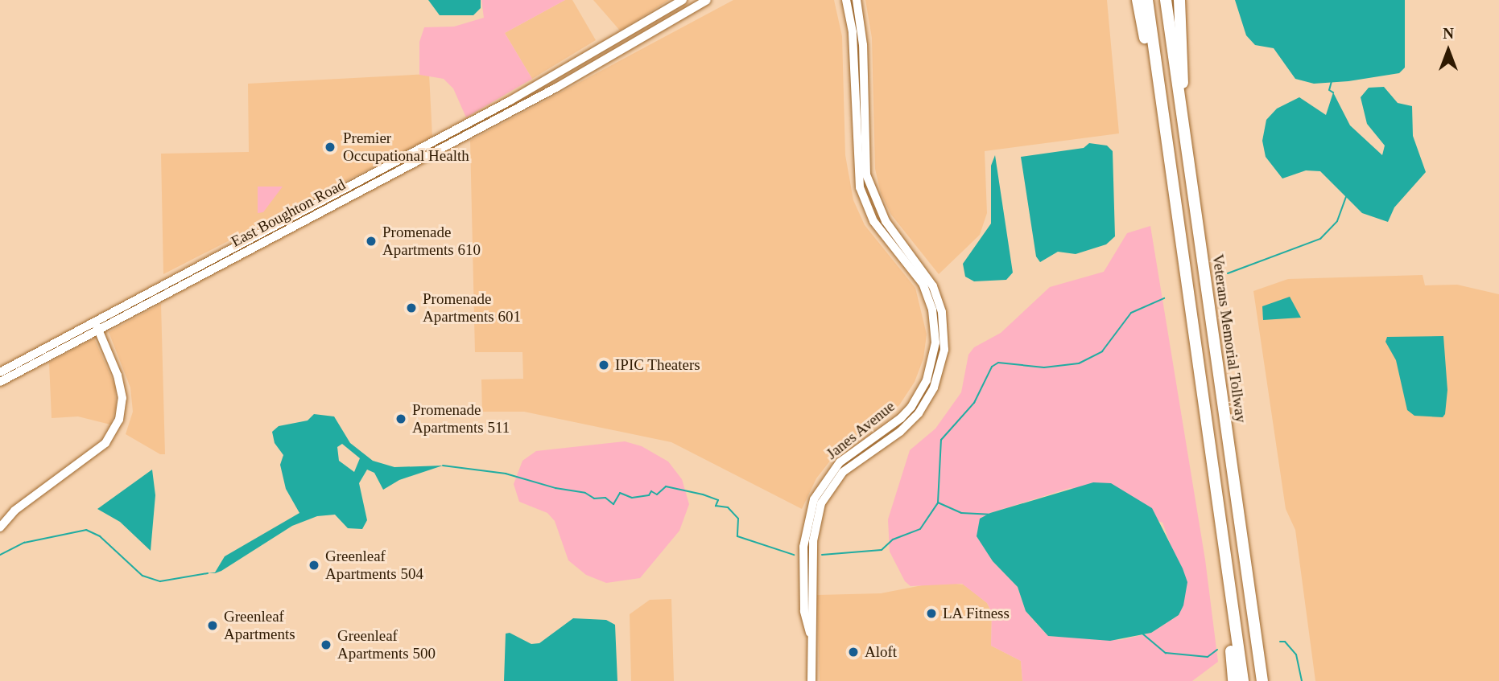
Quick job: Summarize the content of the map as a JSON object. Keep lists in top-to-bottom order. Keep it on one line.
{"streets":{"highway":["Veterans Memorial Tollway"],"main road":["East Boughton Road"],"street":["Janes Avenue"]},"places":["Premier Occupational Health","Promenade Apartments 610","Promenade Apartments 601","IPIC Theaters","Promenade Apartments 511","Greenleaf Apartments 504","LA Fitness","Greenleaf Apartments","Greenleaf Apartments 500","Aloft"],"north":"top"}
